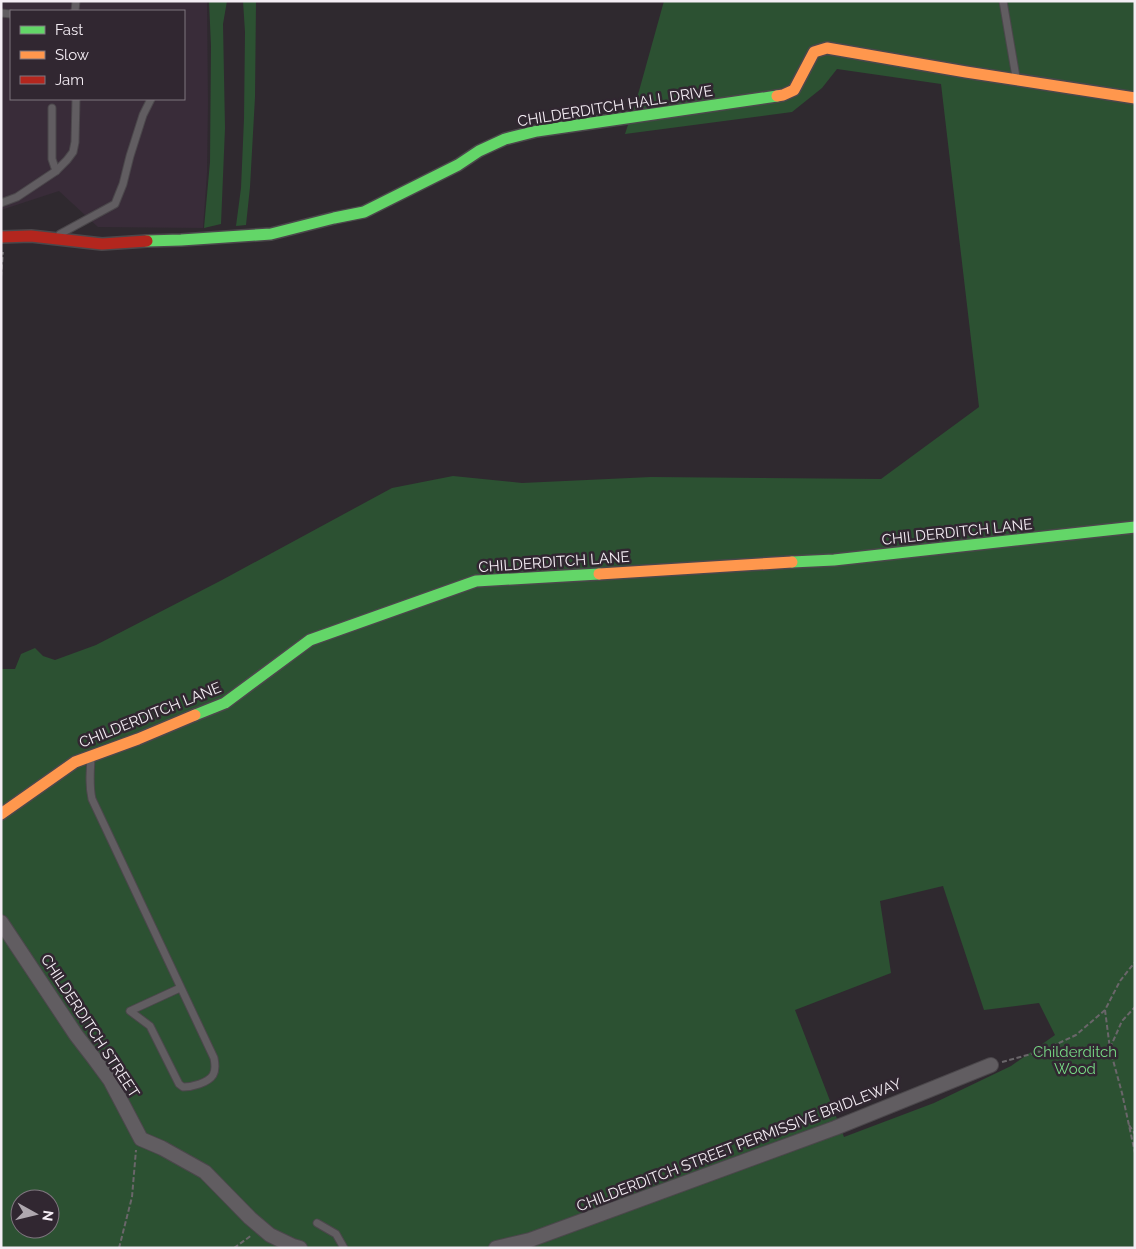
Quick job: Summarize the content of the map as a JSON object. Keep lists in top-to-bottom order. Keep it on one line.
{"streets":{"street":["CHILDERDITCH HALL DRIVE","CHILDERDITCH LANE","CHILDERDITCH STREET","CHILDERDITCH STREET PERMISSIVE BRIDLEWAY"]},"parks":["Childerditch Wood"],"legend":["Fast","Slow","Jam"],"north":"right"}
